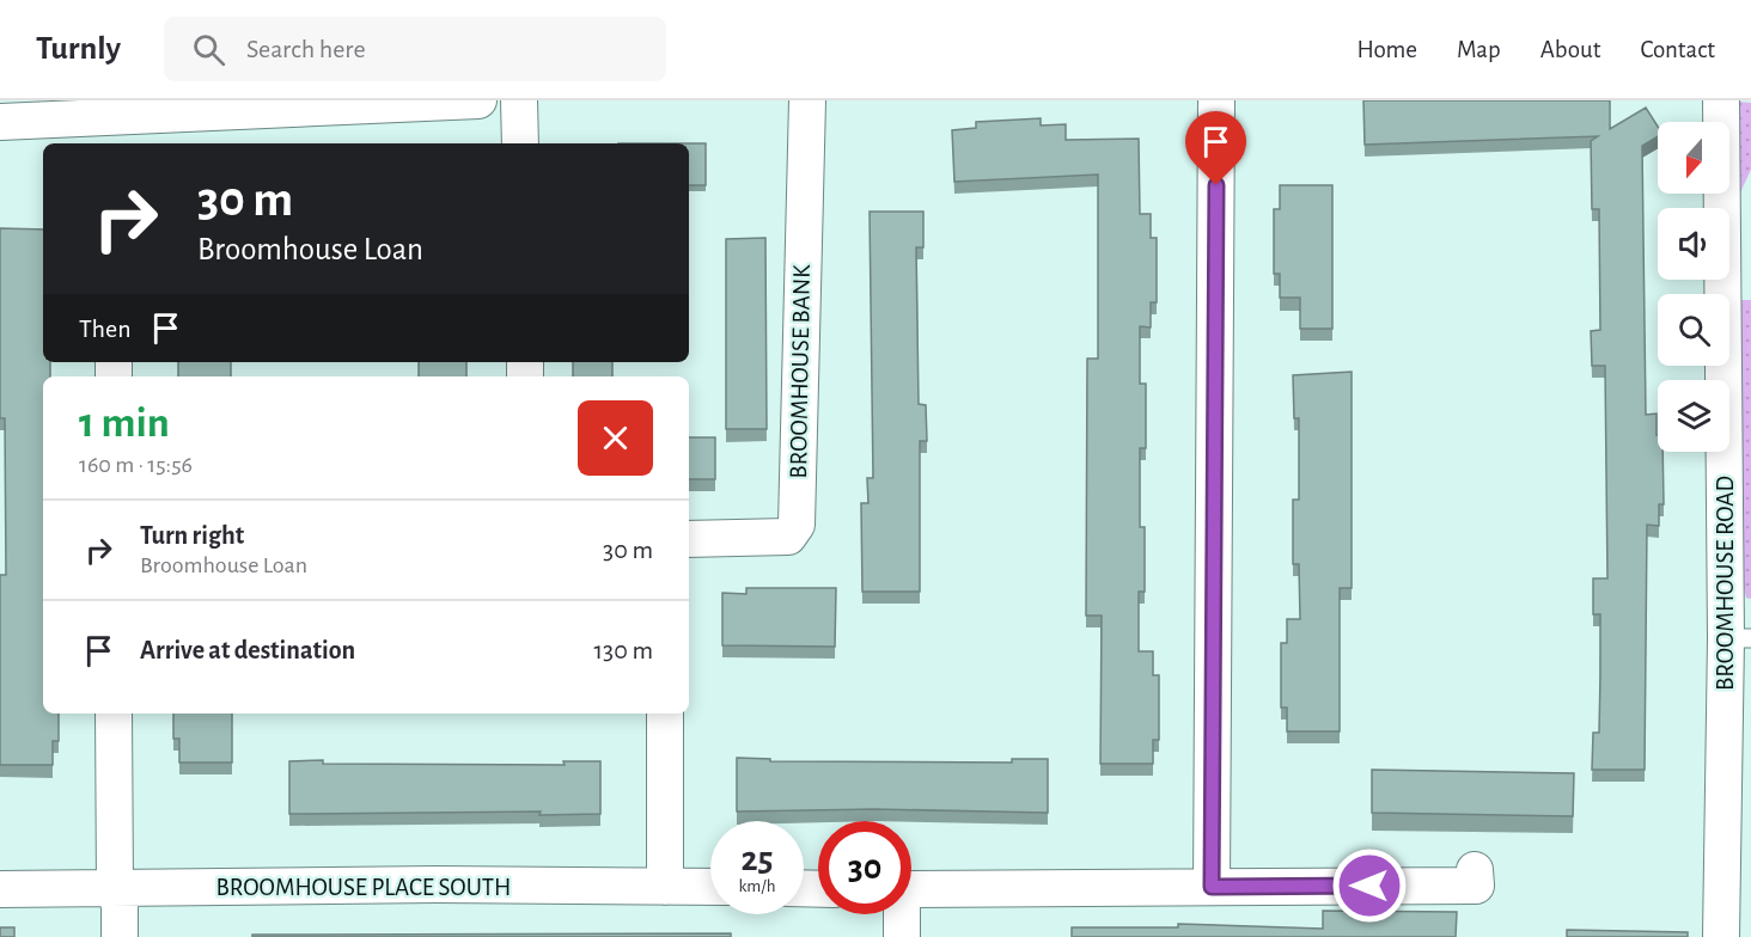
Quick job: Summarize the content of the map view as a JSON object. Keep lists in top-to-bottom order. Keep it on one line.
{"streets":{"street":["BROOMHOUSE BANK","BROOMHOUSE ROAD","BROOMHOUSE PLACE SOUTH"]},"north":"bottom","page":{"header":"Turnly","search":"Search here","nav":["Home","Map","About","Contact"],"turn":["30 m","Broomhouse Loan"],"then":"Then","heading":["1 min","160 m · 15:56"],"list":[{"name":"Turn right","note":"Broomhouse Loan","value":"30 m"},{"name":"Arrive at destination","value":"130 m"}],"speed":"25 km/h","limit":"30"}}
